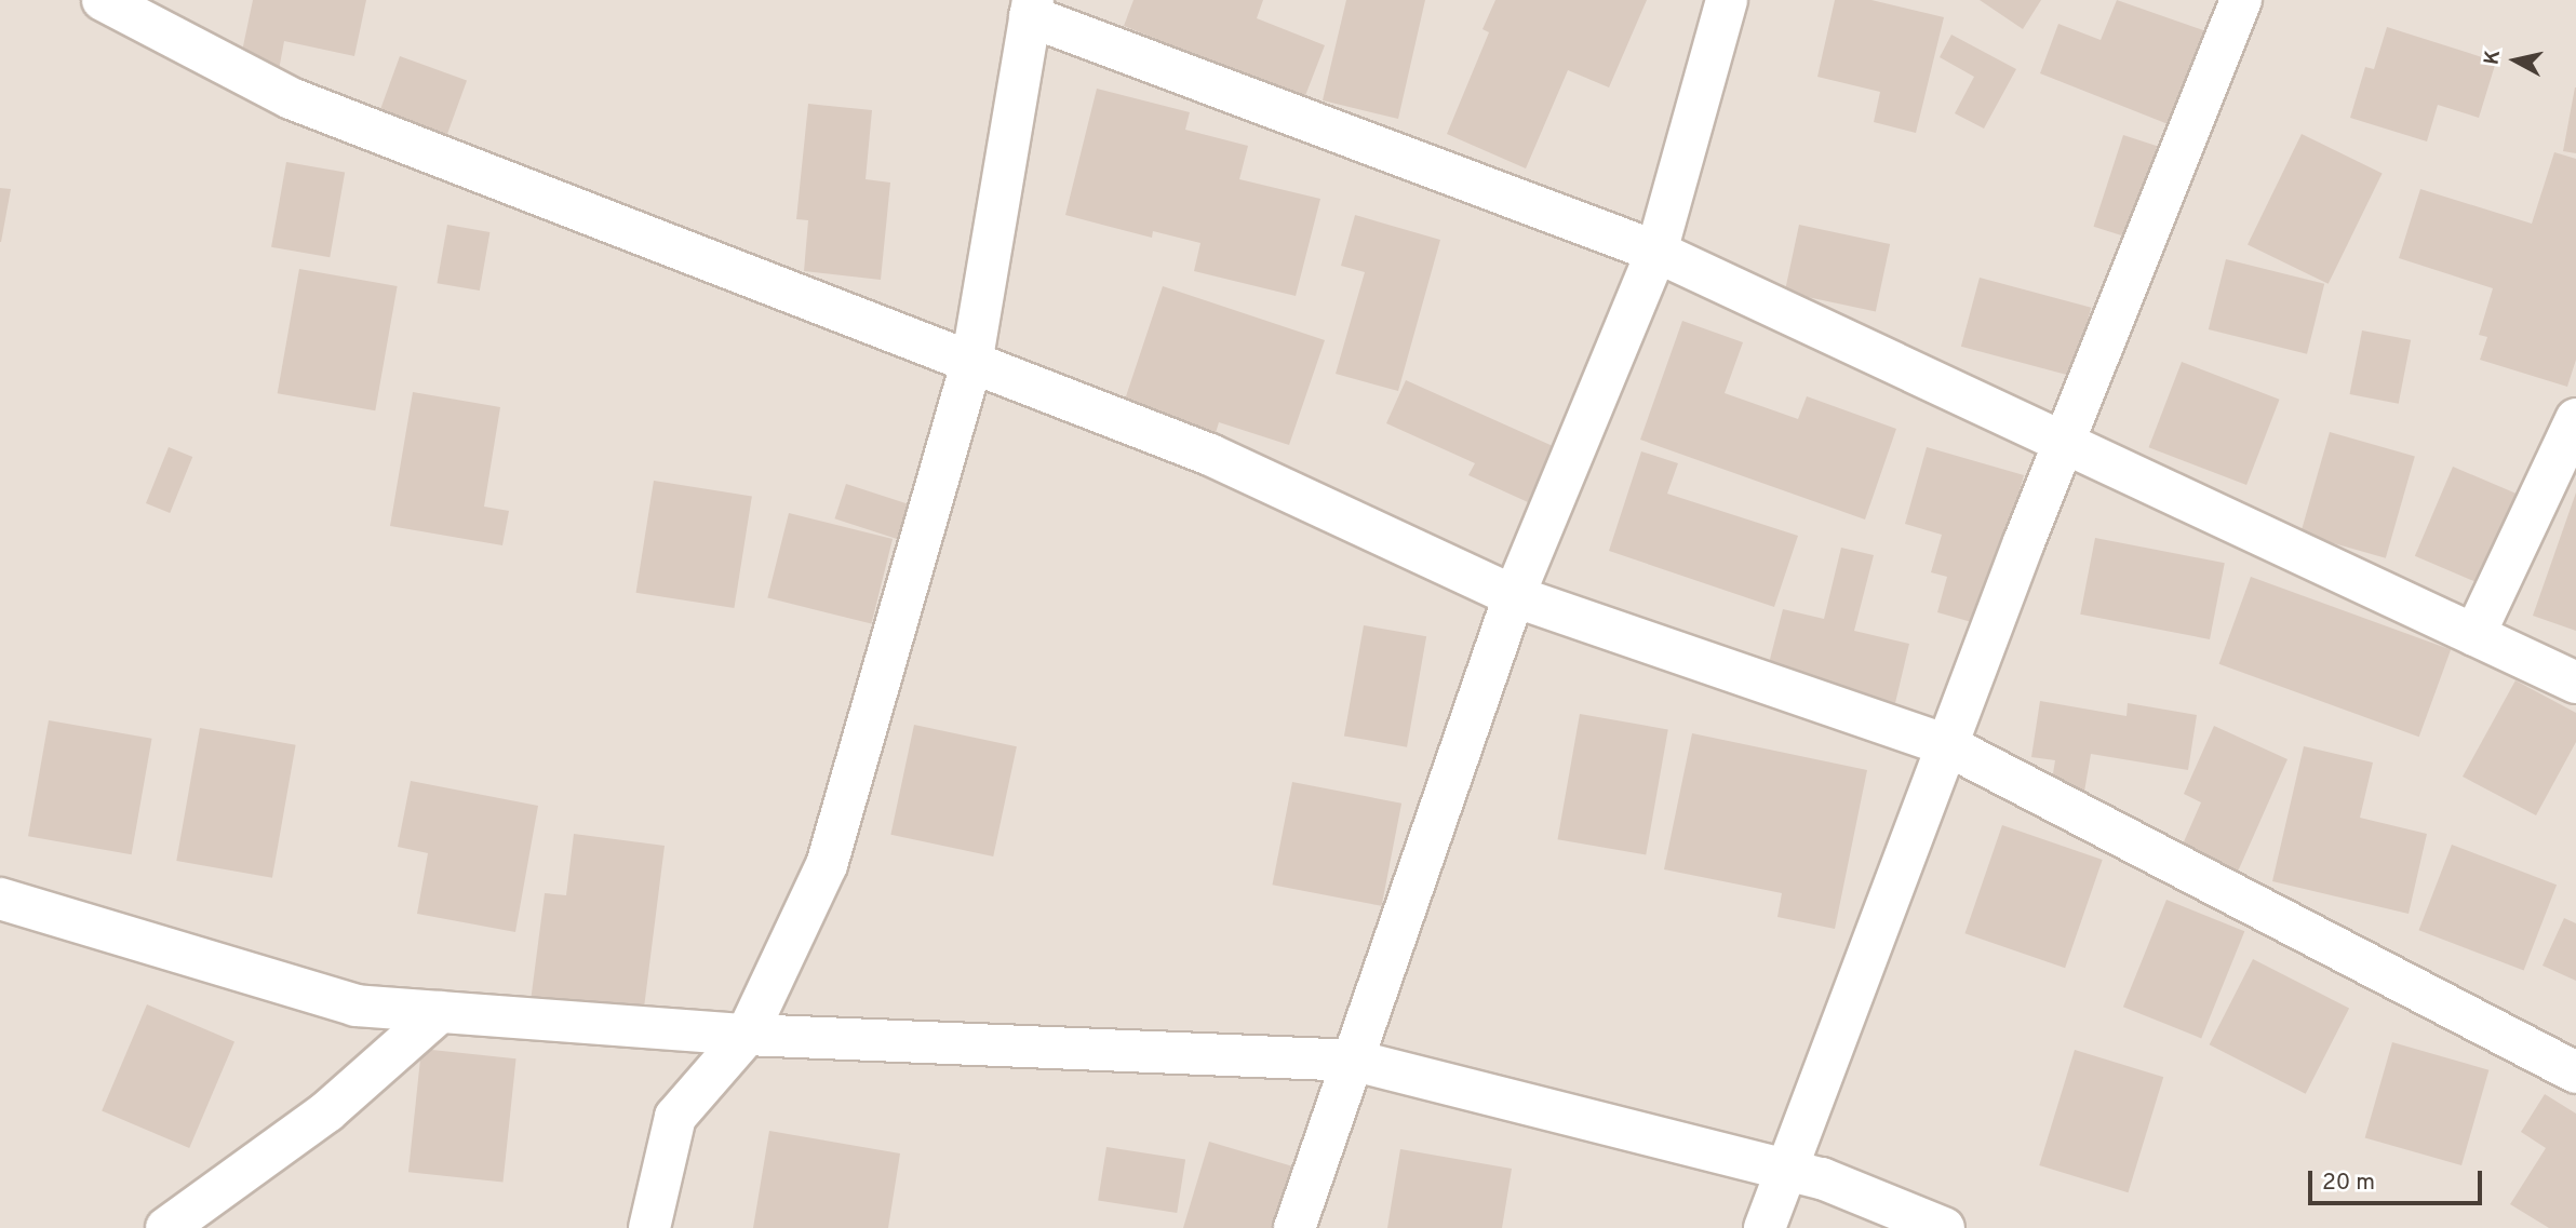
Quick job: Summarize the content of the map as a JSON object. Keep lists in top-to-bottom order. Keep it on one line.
{"scale_bar":"20 m","north":"left"}
